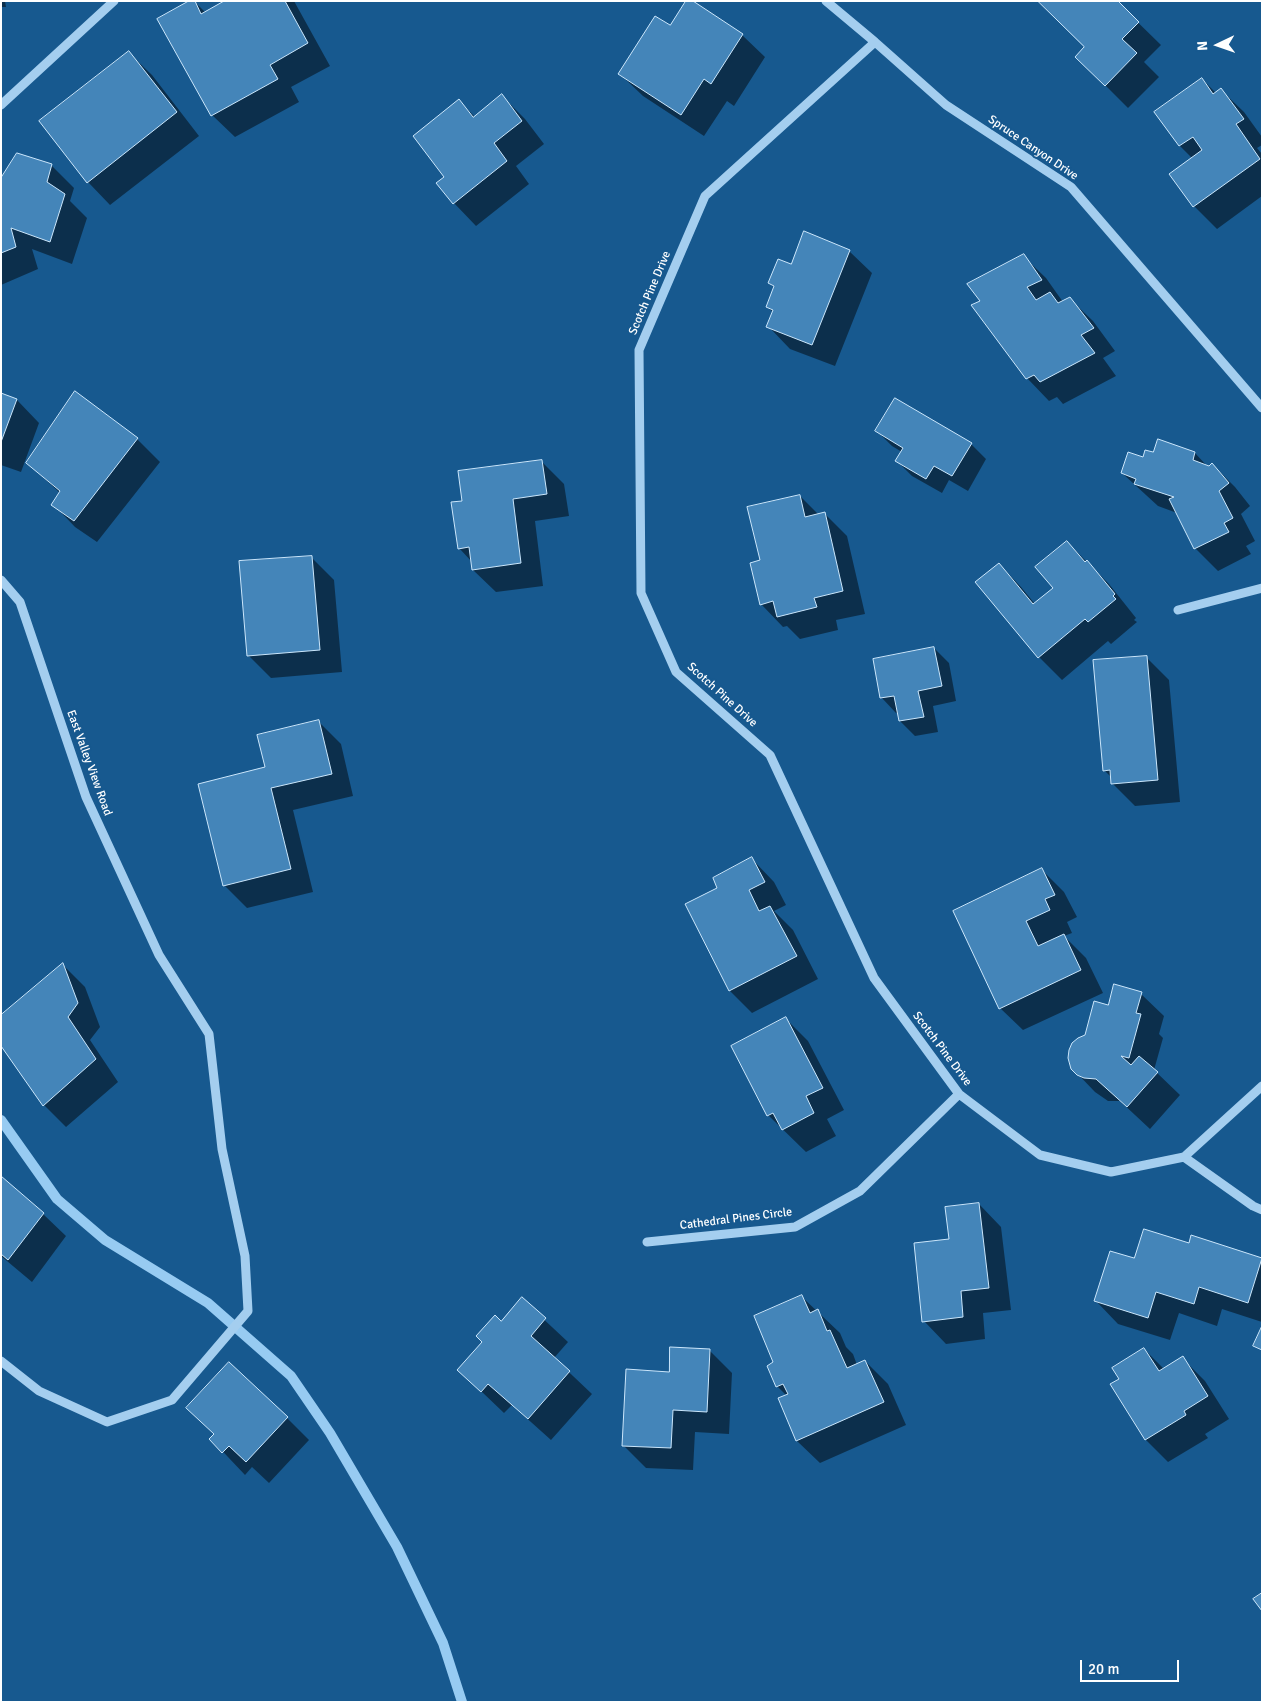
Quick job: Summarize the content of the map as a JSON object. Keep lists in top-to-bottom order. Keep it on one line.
{"streets":{"street":["Spruce Canyon Drive","Scotch Pine Drive","East Valley View Road","Cathedral Pines Circle"]},"crossings":[["Spruce Canyon Drive","Scotch Pine Drive"],["Scotch Pine Drive","Cathedral Pines Circle"]],"scale_bar":"20 m","north":"left"}
